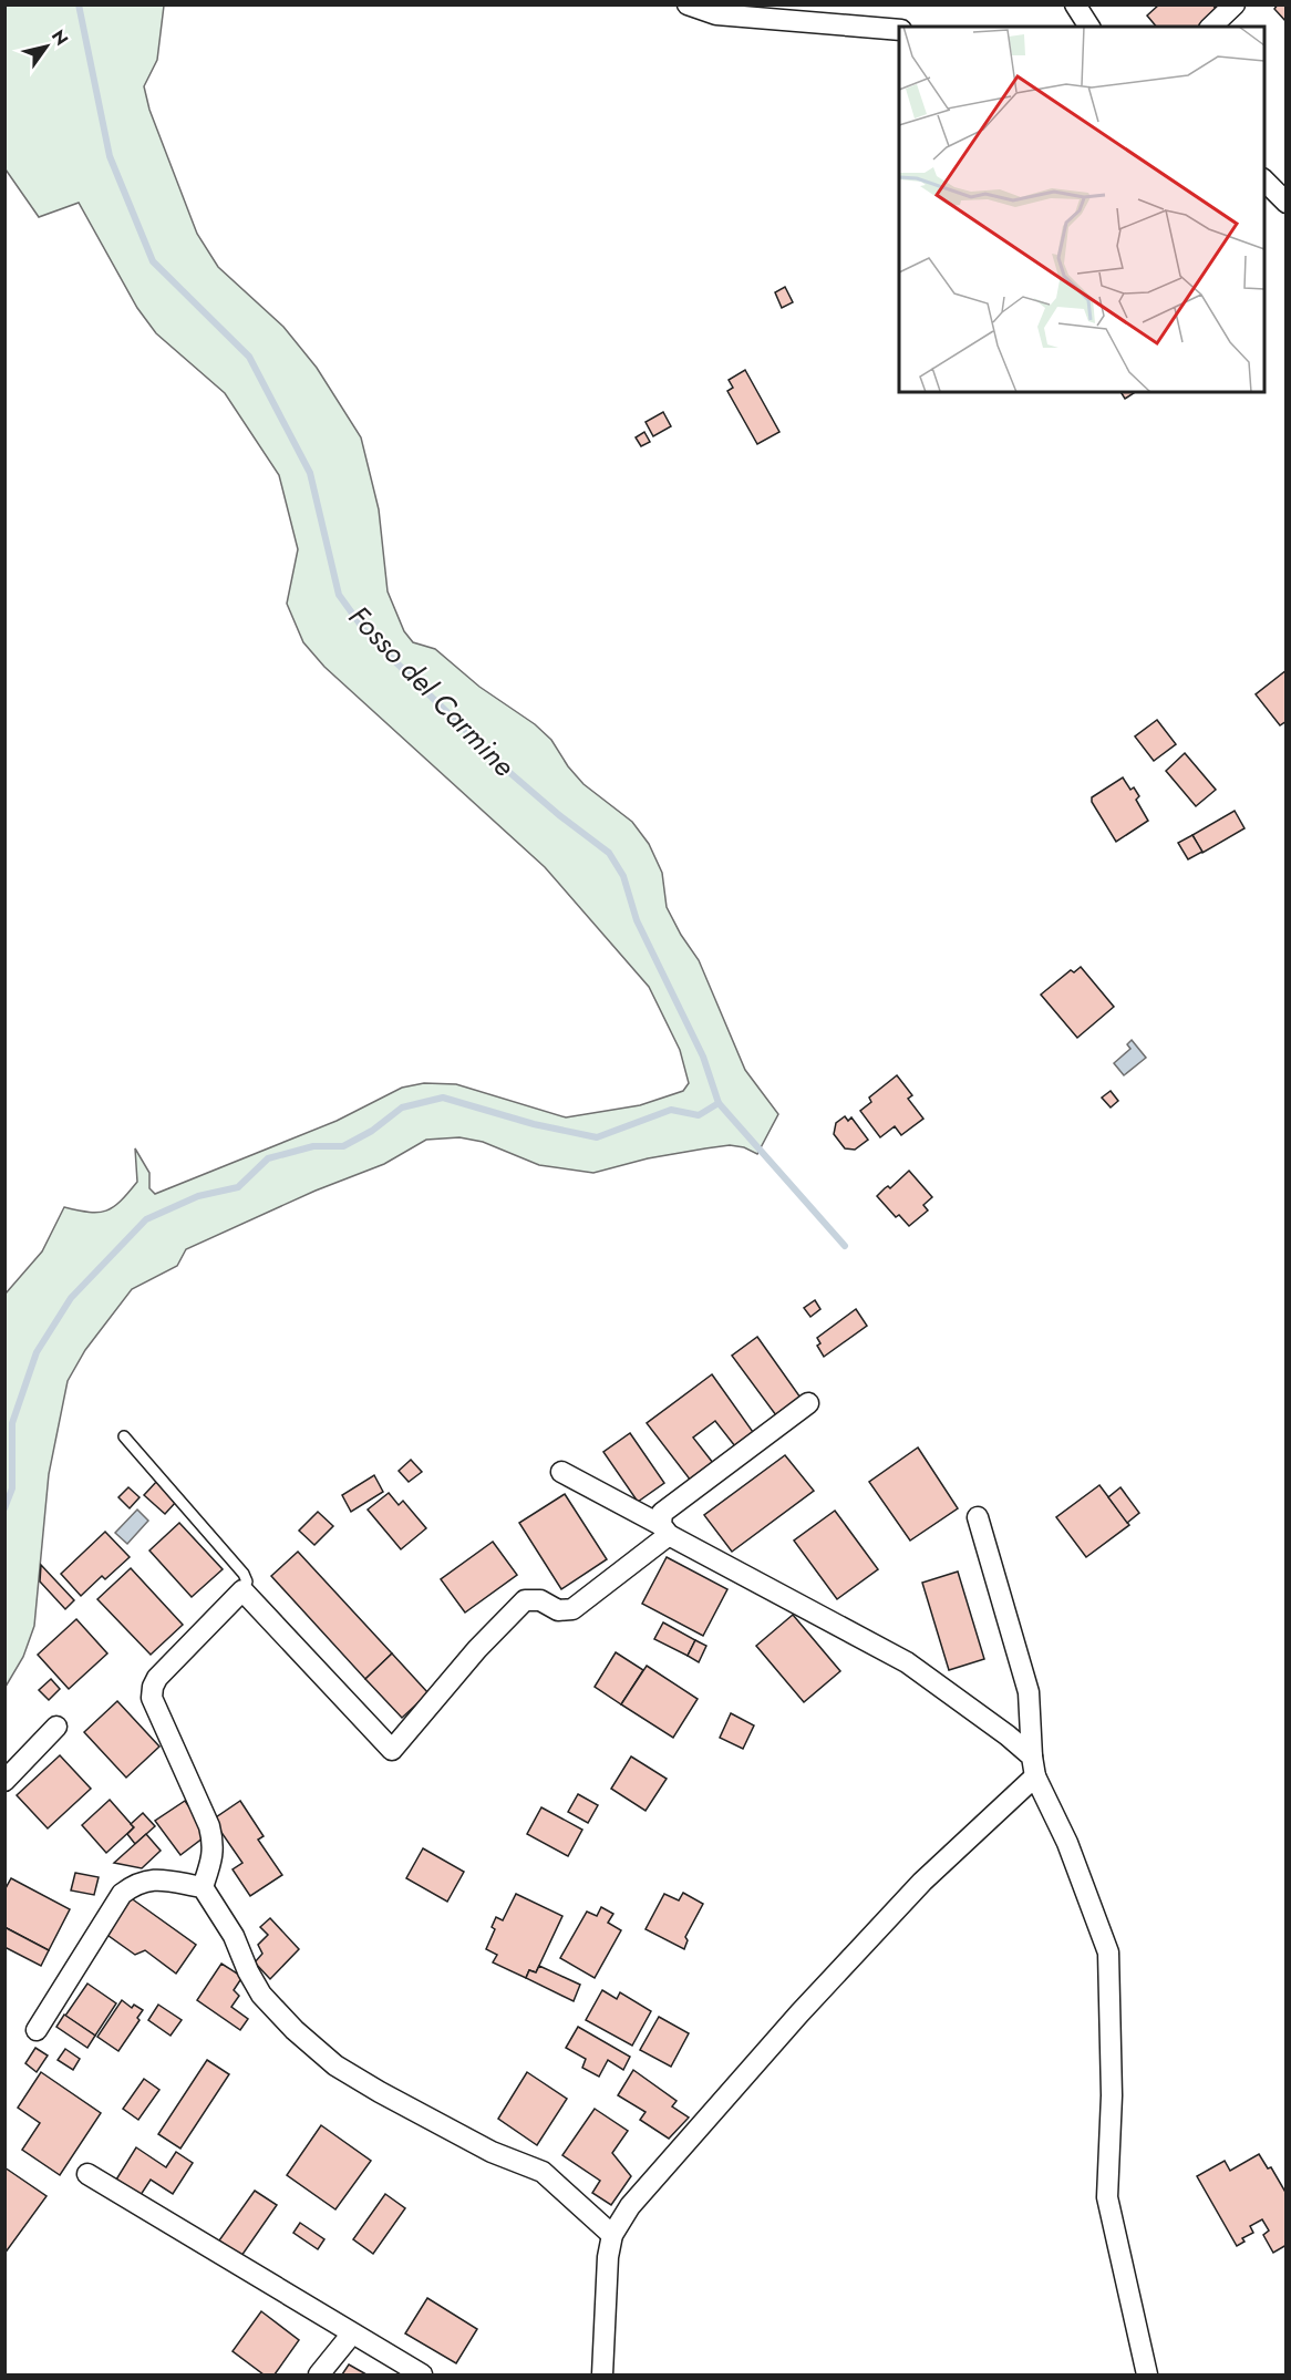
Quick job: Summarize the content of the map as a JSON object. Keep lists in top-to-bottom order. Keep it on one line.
{"water":["Fosso del Carmine"],"north":"top right"}
